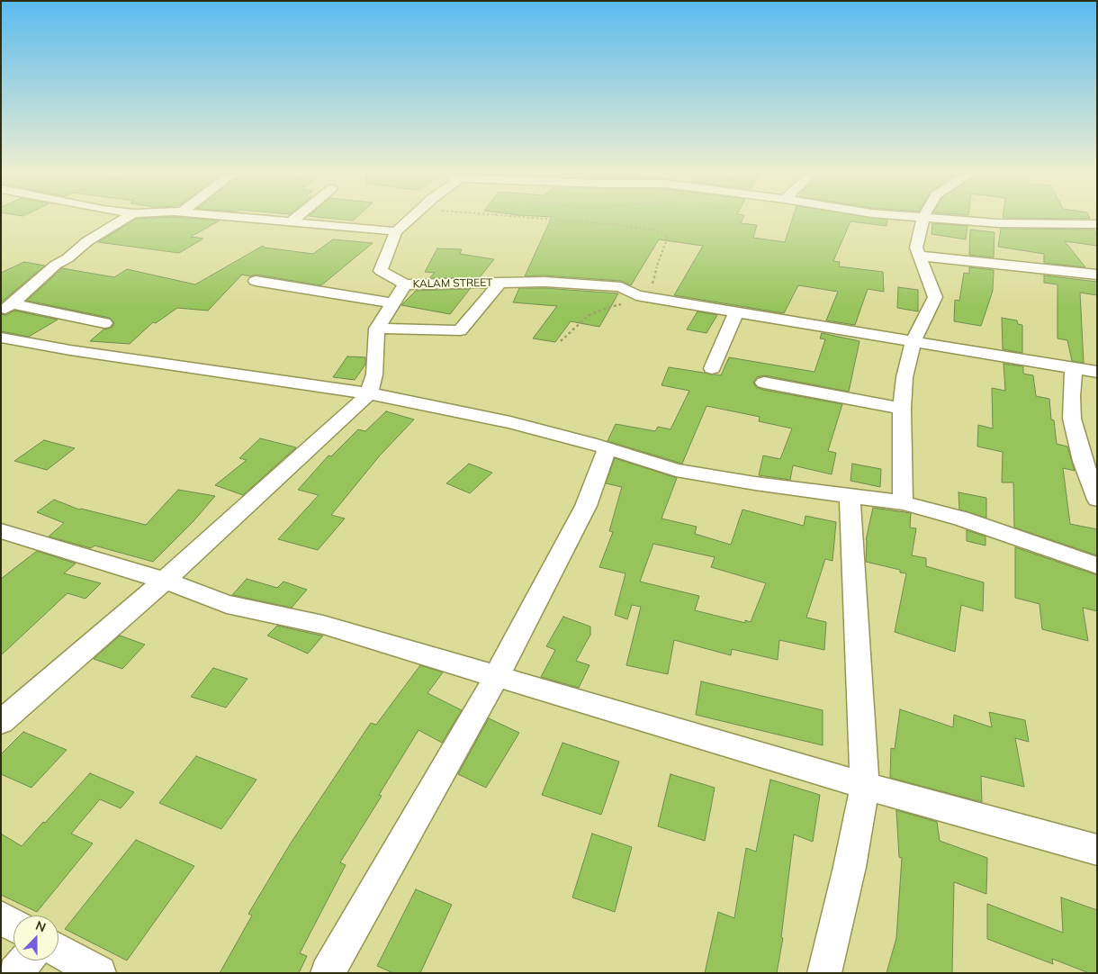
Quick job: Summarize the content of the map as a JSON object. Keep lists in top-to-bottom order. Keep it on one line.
{"streets":{"street":["KALAM STREET"]},"north":"top"}
